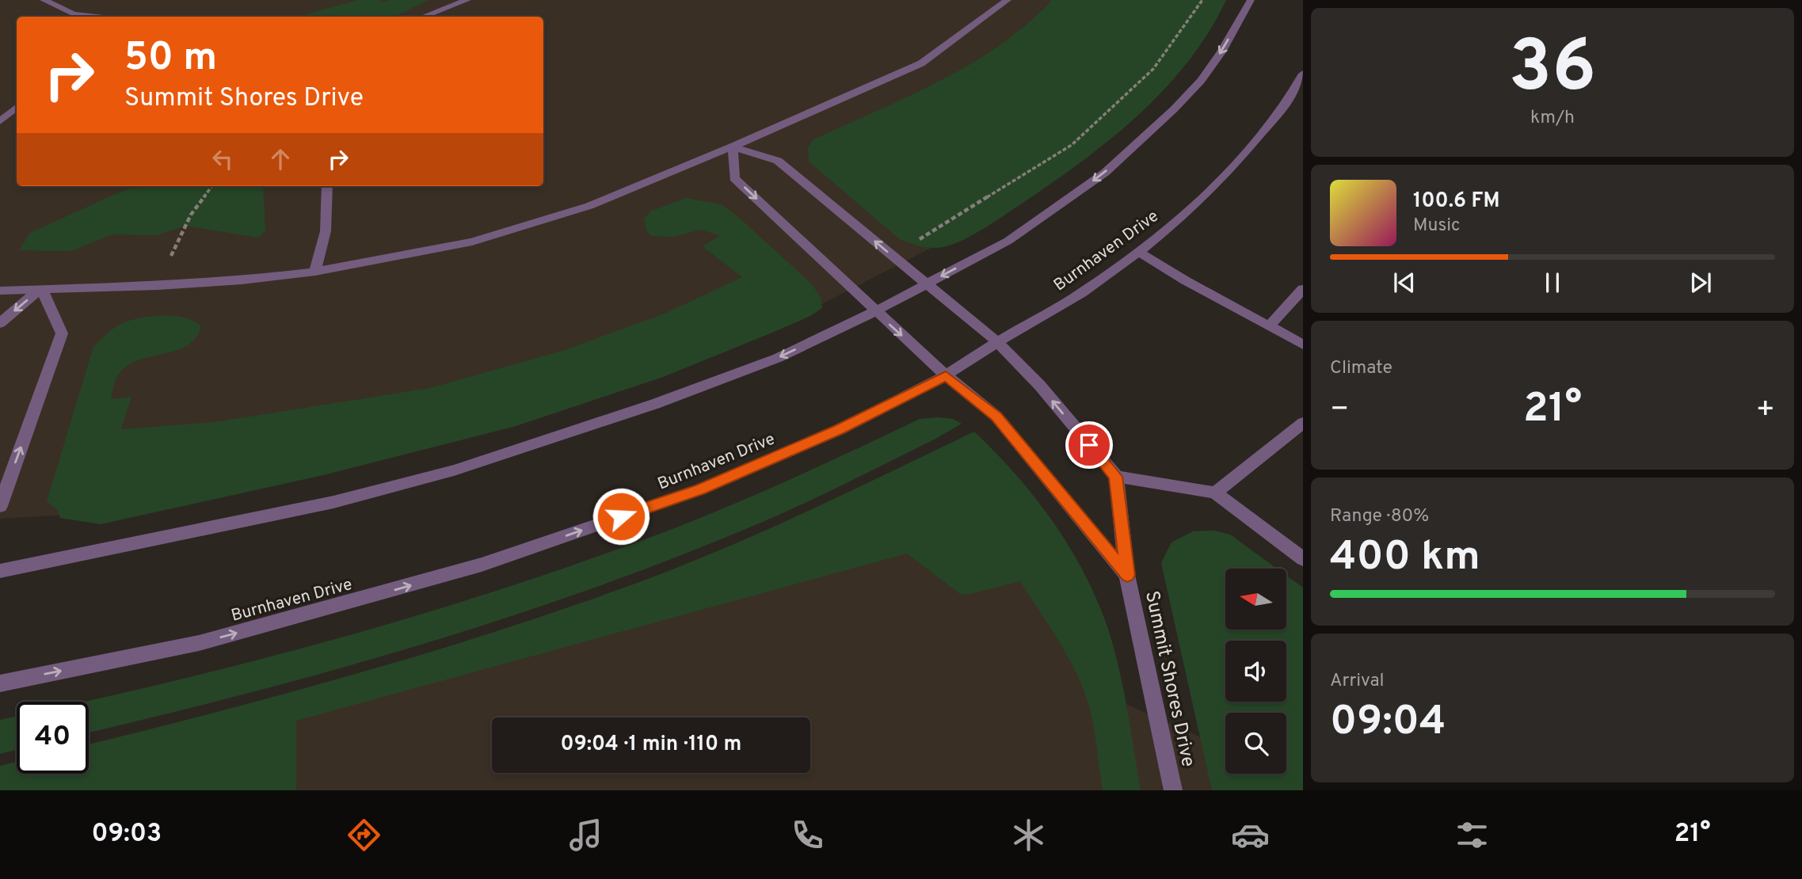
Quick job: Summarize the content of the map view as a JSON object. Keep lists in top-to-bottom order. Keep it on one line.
{"streets":{"street":["Burnhaven Drive","Summit Shores Drive"]},"crossings":[["Burnhaven Drive","Summit Shores Drive"]],"north":"left","page":{"tile":[["36","km/h"],"Climate",["Range · 80%","400 km"],["Arrival","09:04"]],"turn":["50 m","Summit Shores Drive"],"song":["100.6 FM","Music"],"heat":["−","21°","+"],"limit":"40","trip":"09:04 · 1 min · 110 m","tabs":["09:03","21°"]}}
